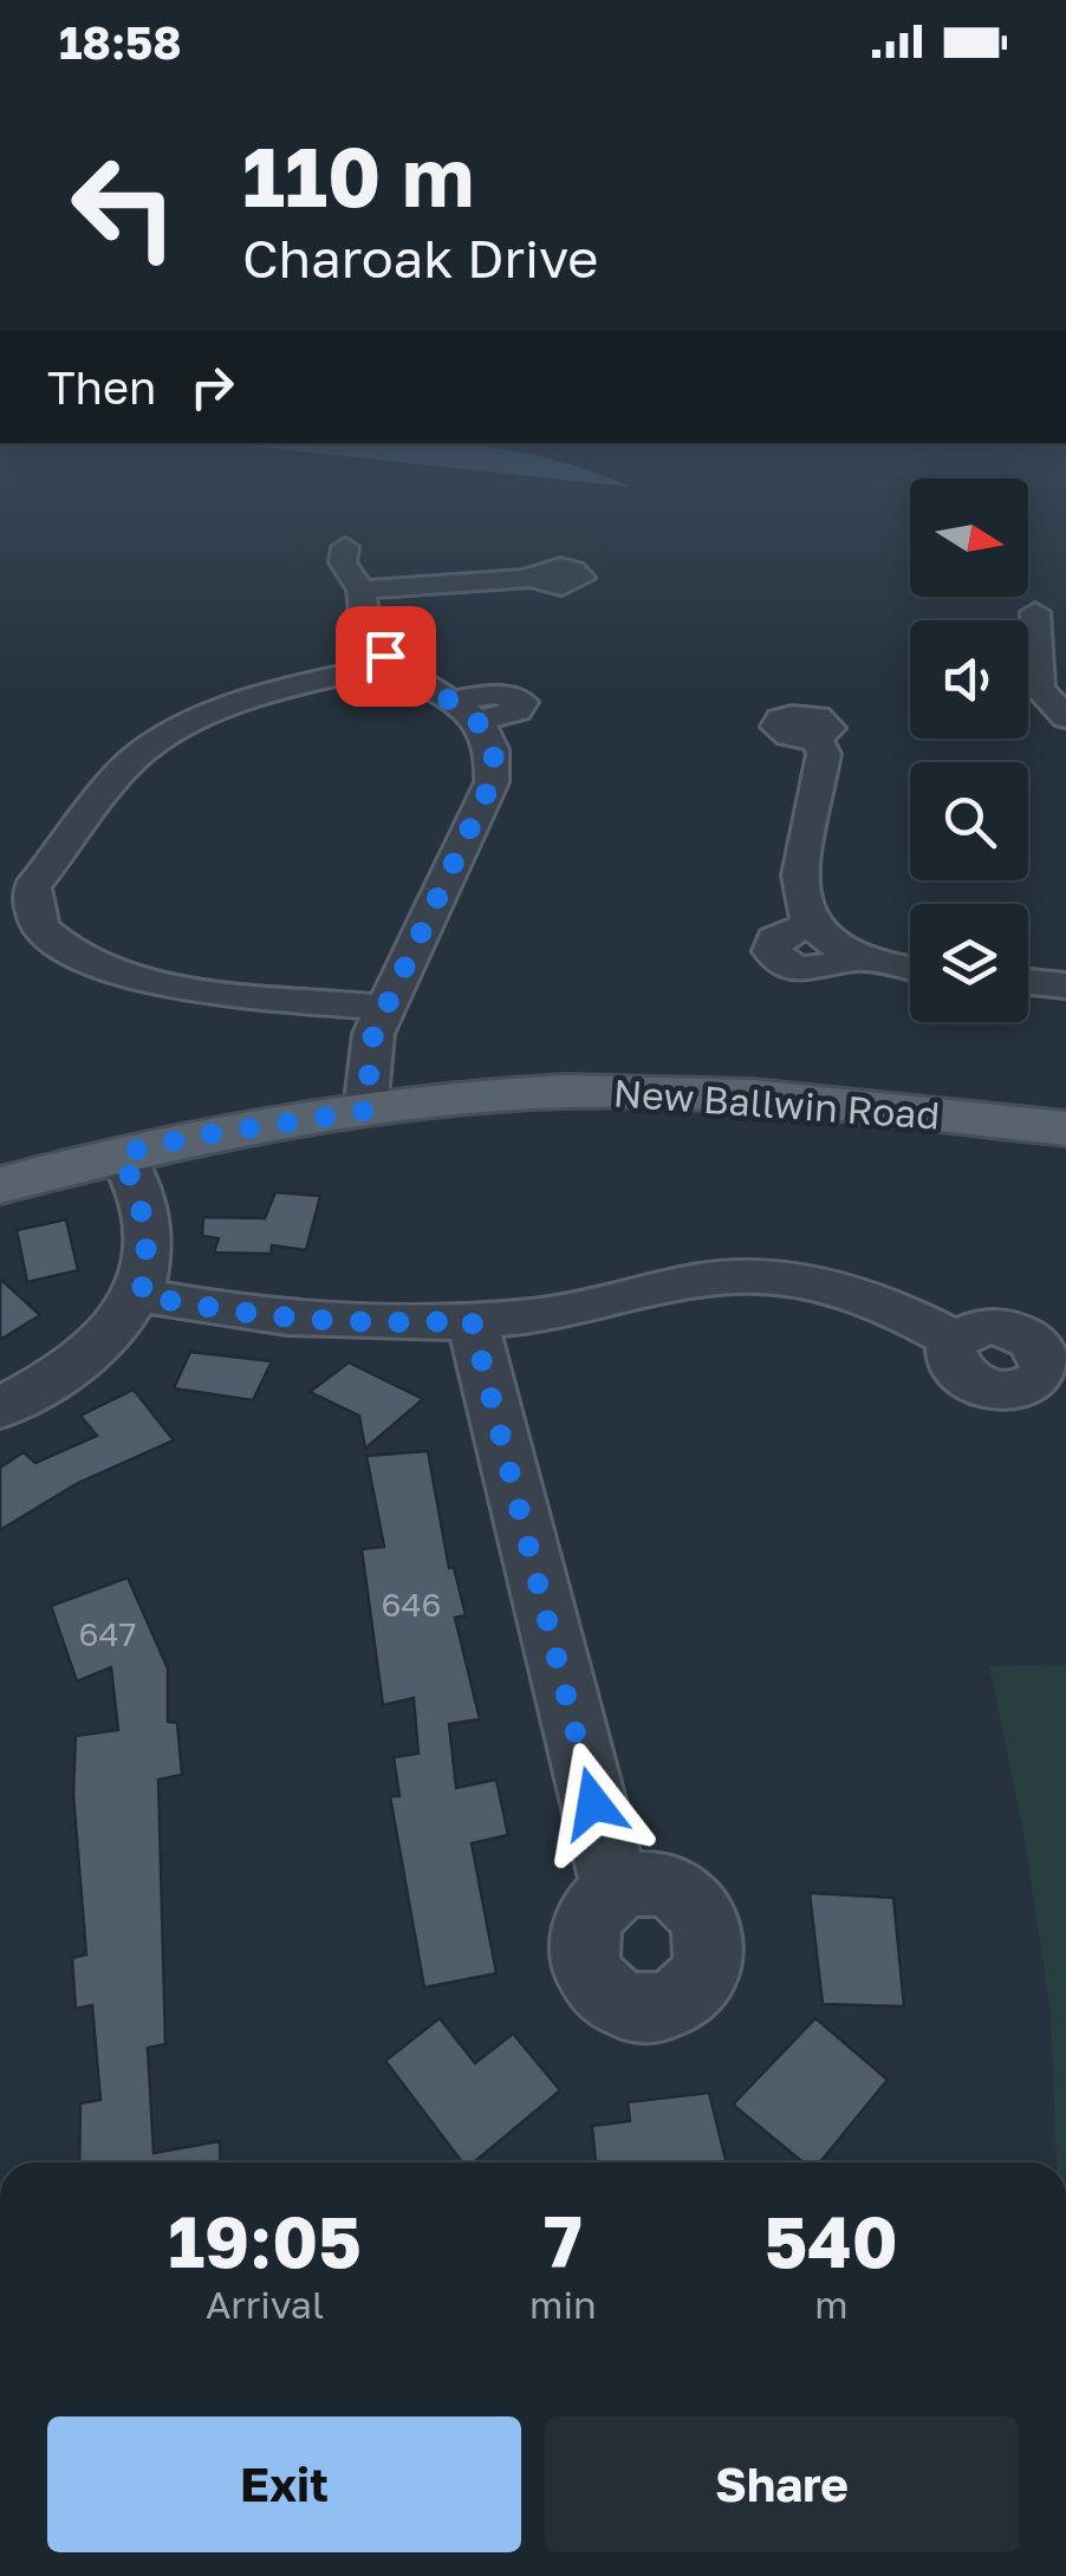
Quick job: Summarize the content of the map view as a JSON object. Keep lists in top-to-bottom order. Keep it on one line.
{"streets":{"main road":["New Ballwin Road"]},"house_numbers":["646","647"],"north":"right","page":{"status":"18:58","turn":["110 m","Charoak Drive"],"then":"Then","eta":["19:05","Arrival","7","min","540","m"],"buttons":["Exit","Share"]}}
